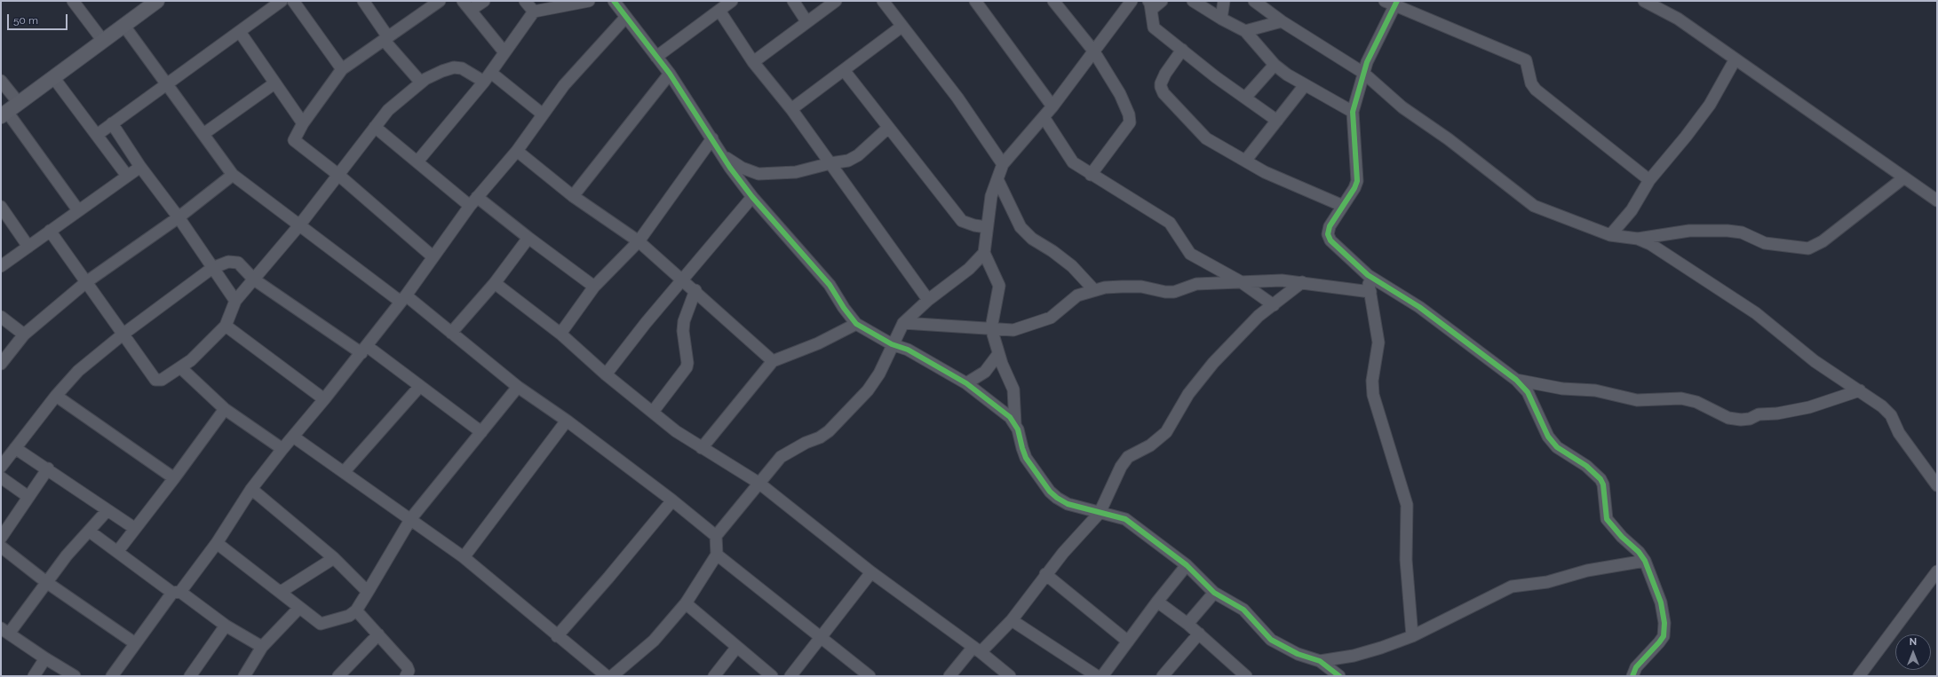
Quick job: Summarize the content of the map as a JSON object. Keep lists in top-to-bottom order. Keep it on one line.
{"scale_bar":"50 m","north":"top"}
